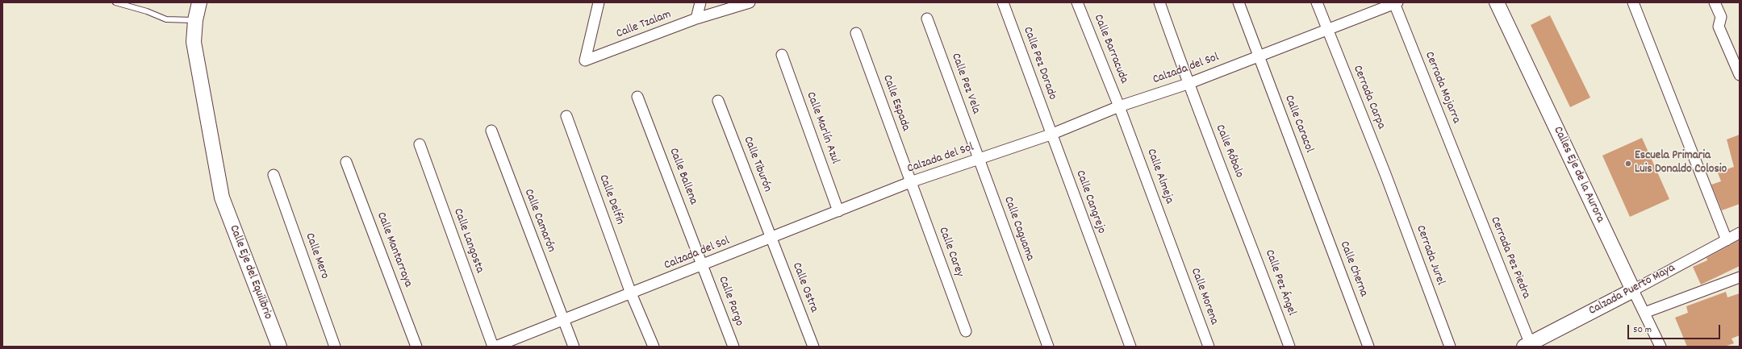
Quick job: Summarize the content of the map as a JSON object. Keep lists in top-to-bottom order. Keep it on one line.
{"streets":{"street":["Calle Tzalam","Calle Barracuda","Calle Pez Dorado","Calzada del Sol","Calle Pez Vela","Cerrada Mojarra","Cerrada Carpa","Calle Espada","Calle Caracol","Calle Marlín Azul","Calle Róbalo","Calle Tiburón","Calles Eje de la Aurora","Calle Ballena","Calle Almeja","Calle Delfín","Calle Cangrejo","Calle Camarón","Calle Caguama","Calle Langosta","Calle Mantarraya","Calle Carey","Cerrada Jurel","Calle Mero","Cerrada Pez Piedra","Calle Cherna","Calle Eje del Equilibrio","Calle Pez Ángel","Calle Ostra","Calzada Puerto Maya","Calle Morena","Calle Pargo"]},"crossings":[["Calle Barracuda","Calzada del Sol"],["Calle Barracuda","Calle Almeja"],["Calle Pez Dorado","Calzada del Sol"],["Calle Pez Dorado","Calle Cangrejo"],["Calzada del Sol","Calle Pez Vela"],["Calzada del Sol","Cerrada Mojarra"],["Calzada del Sol","Cerrada Carpa"],["Calzada del Sol","Calle Espada"],["Calzada del Sol","Calle Caracol"],["Calzada del Sol","Calle Marlín Azul"],["Calzada del Sol","Calle Róbalo"],["Calzada del Sol","Calle Tiburón"],["Calzada del Sol","Calle Ballena"],["Calzada del Sol","Calle Almeja"],["Calzada del Sol","Calle Delfín"],["Calzada del Sol","Calle Cangrejo"],["Calzada del Sol","Calle Camarón"],["Calzada del Sol","Calle Caguama"],["Calzada del Sol","Calle Langosta"],["Calzada del Sol","Calle Carey"],["Calzada del Sol","Calle Ostra"],["Calzada del Sol","Calle Pargo"],["Calle Pez Vela","Calle Caguama"],["Cerrada Mojarra","Cerrada Pez Piedra"],["Cerrada Carpa","Cerrada Jurel"],["Calle Espada","Calle Carey"],["Calle Caracol","Calle Cherna"],["Calle Róbalo","Calle Pez Ángel"],["Calle Tiburón","Calle Ostra"],["Calles Eje de la Aurora","Calzada Puerto Maya"],["Calle Ballena","Calle Pargo"],["Calle Almeja","Calle Morena"],["Cerrada Pez Piedra","Calzada Puerto Maya"]],"places":["Escuela Primaria Luis Donaldo Colosio"],"scale_bar":"50 m"}
